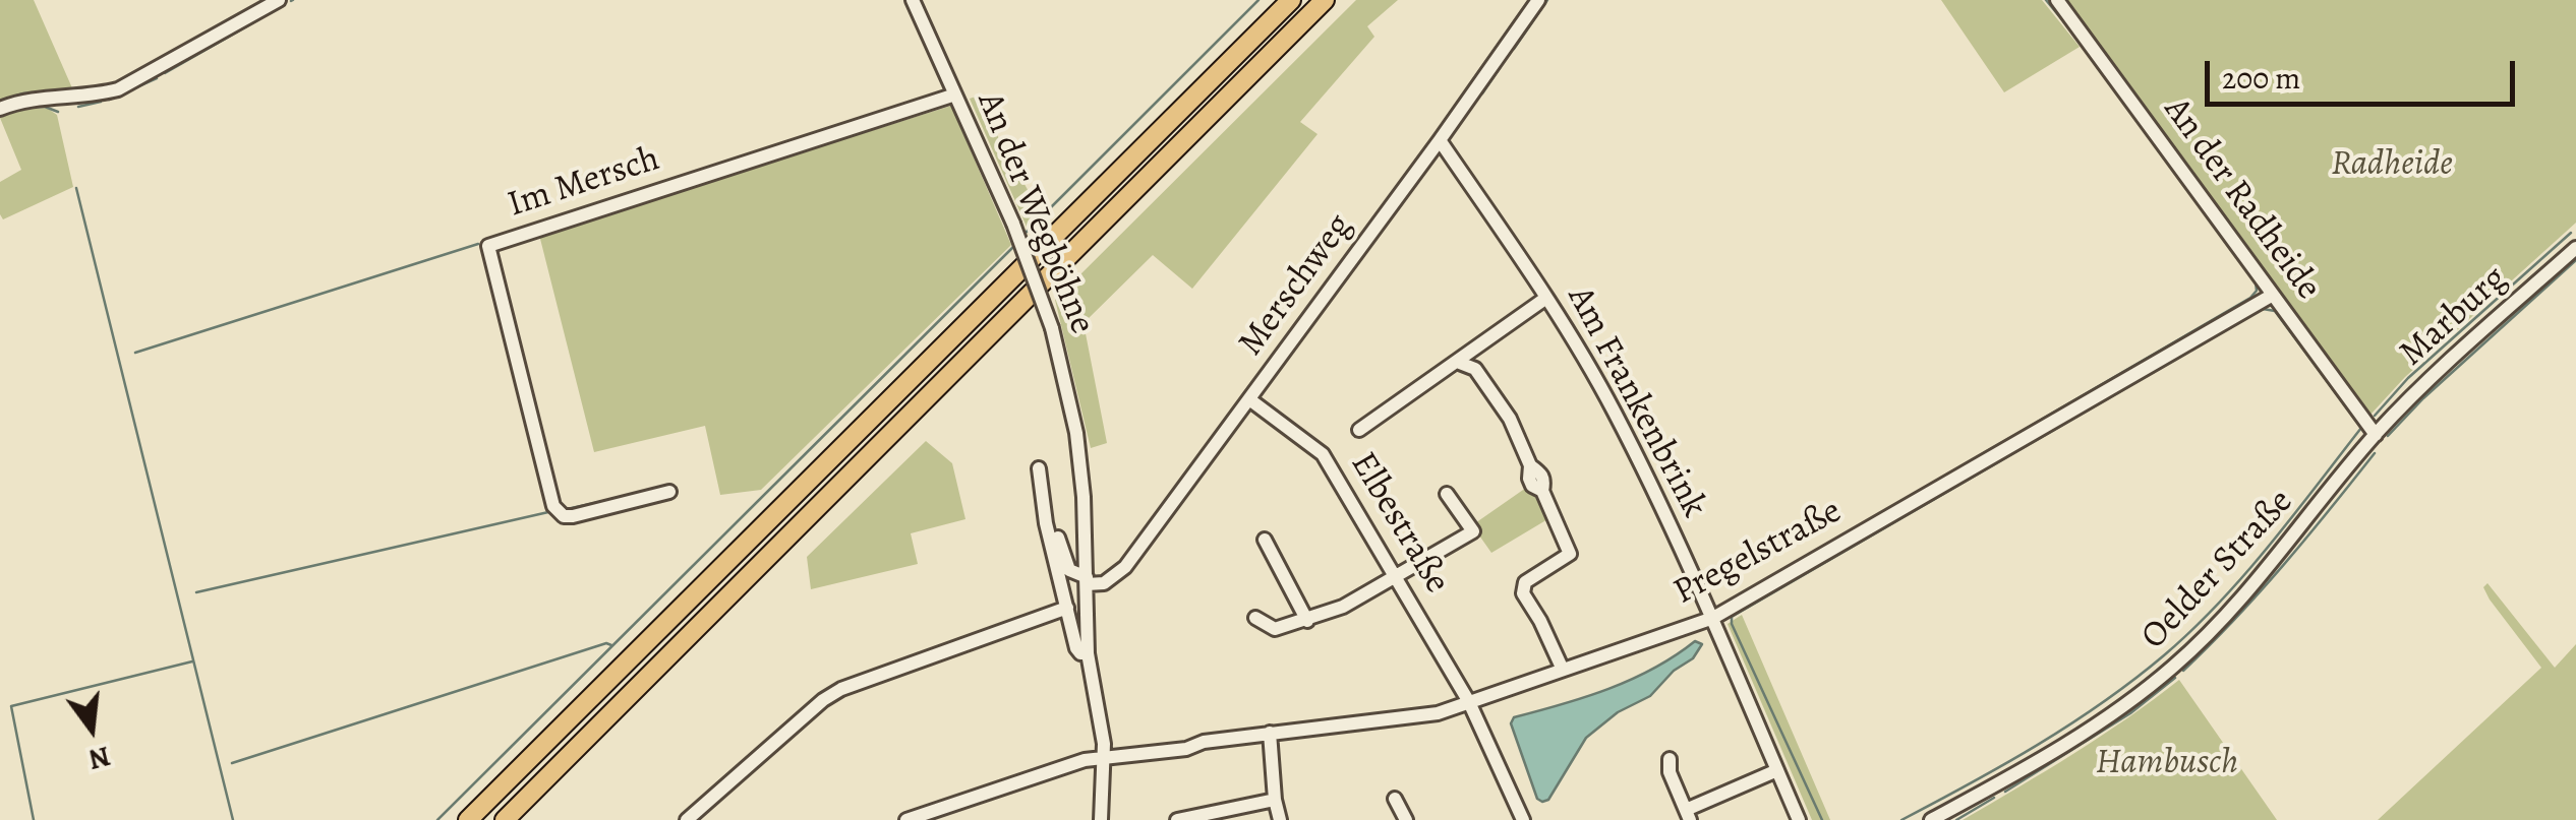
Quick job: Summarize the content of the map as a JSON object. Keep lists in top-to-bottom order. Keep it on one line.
{"streets":{"street":["Im Mersch","An der Radheide","An der Wegböhne","Merschweg","Marburg","Am Frankenbrink","Elbestraße","Pregelstraße","Oelder Straße"]},"crossings":[["Im Mersch","An der Wegböhne"],["An der Radheide","Marburg"],["An der Radheide","Pregelstraße"],["An der Radheide","Oelder Straße"],["An der Wegböhne","Merschweg"],["An der Wegböhne","Pregelstraße"],["Merschweg","Am Frankenbrink"],["Merschweg","Elbestraße"],["Marburg","Oelder Straße"],["Am Frankenbrink","Pregelstraße"],["Elbestraße","Pregelstraße"]],"parks":["Radheide","Hambusch"],"scale_bar":"200 m","north":"bottom"}
